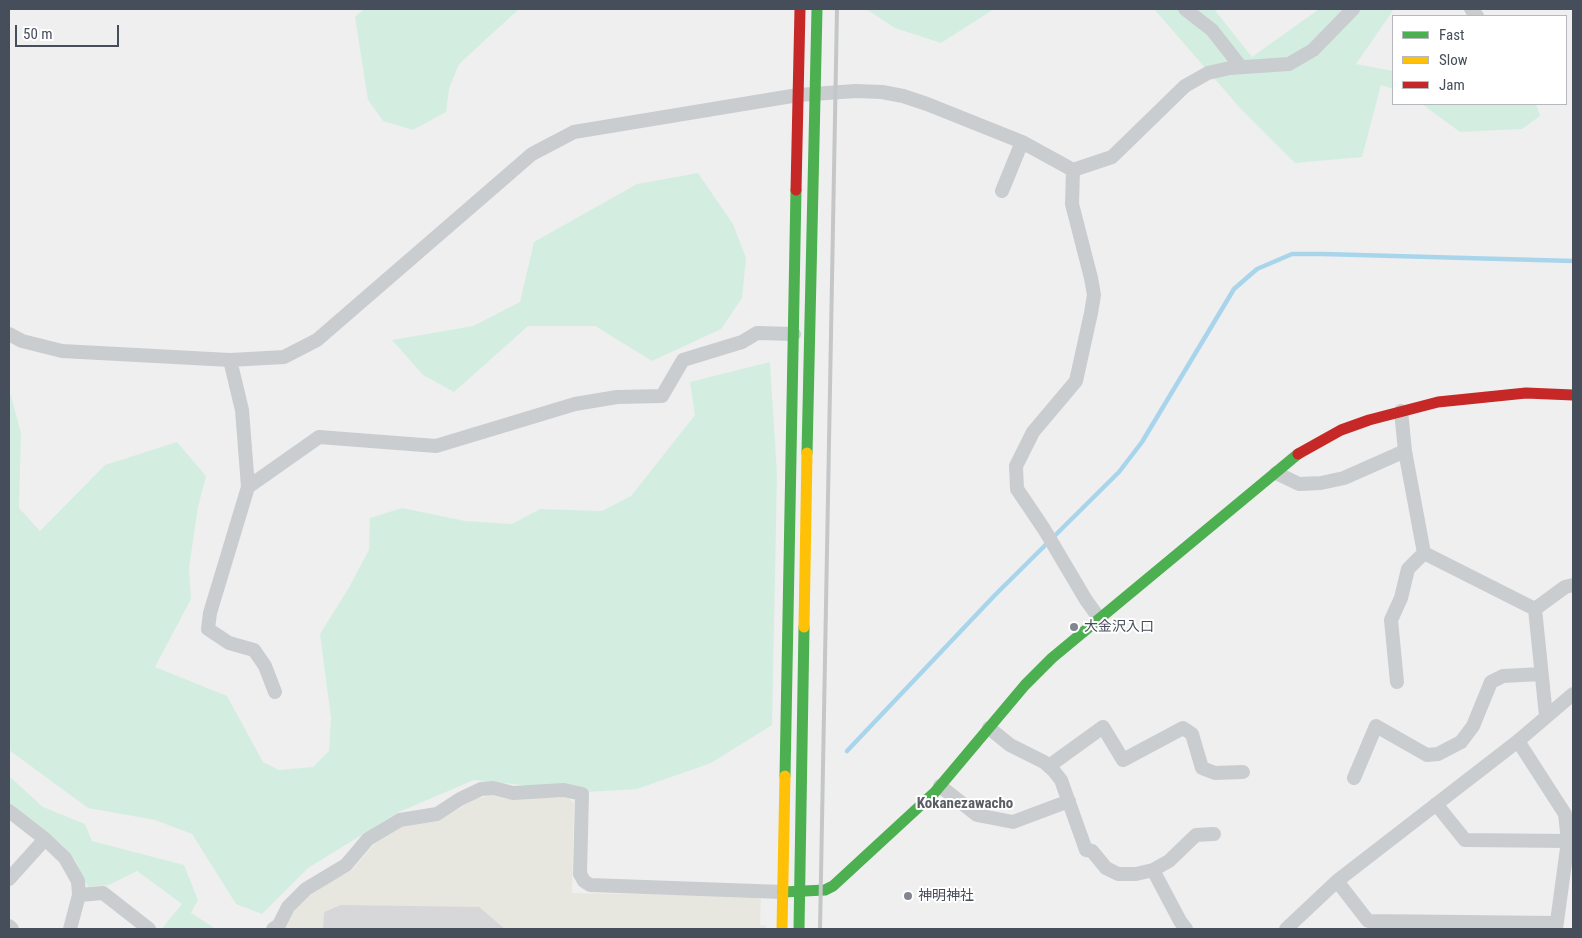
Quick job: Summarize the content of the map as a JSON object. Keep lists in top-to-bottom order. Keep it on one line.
{"districts":["Kokanezawacho"],"places":["大金沢入口","神明神社"],"legend":["Fast","Slow","Jam"],"scale_bar":"50 m"}
